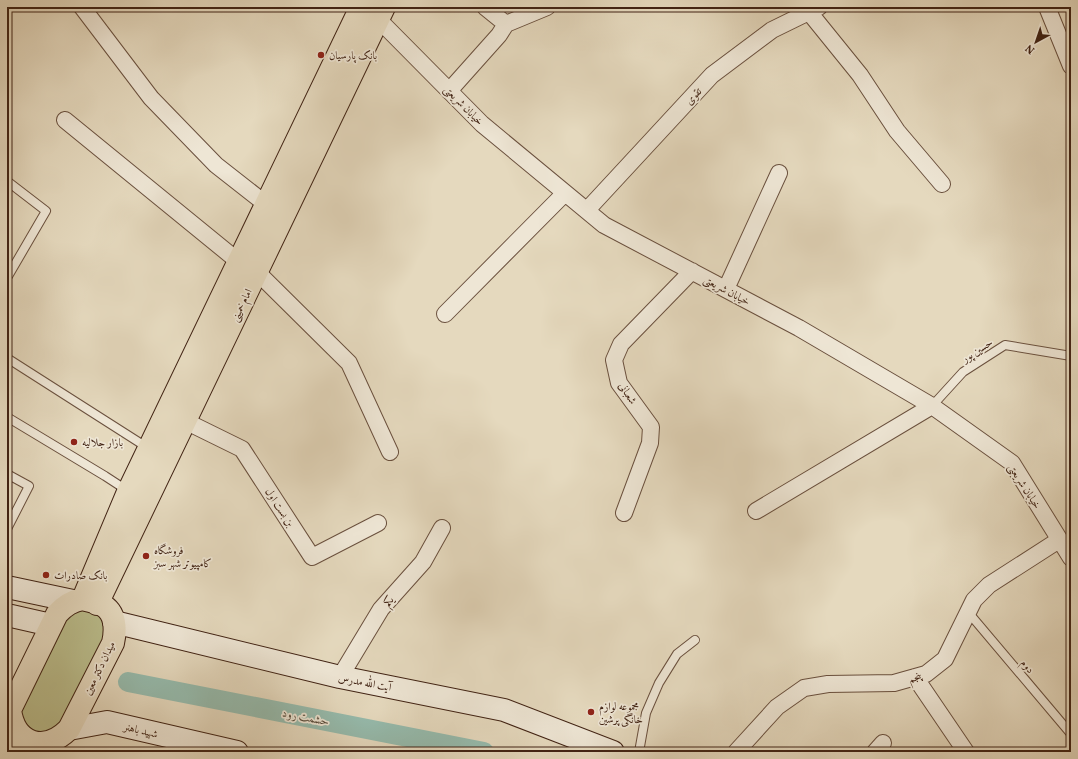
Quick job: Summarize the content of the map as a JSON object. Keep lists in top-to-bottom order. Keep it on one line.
{"streets":{"main road":["امام خمینی","میدان دکتر معین","آیت الله مدرس","شهید باهنر"],"street":["تقوی","خیابان شریعتی","شعبانی","بن بست اول","یکم","پنجم"],"lane":["حسین پور","دوم"]},"crossings":[["تقوی","خیابان شریعتی"],["خیابان شریعتی","امام خمینی"],["خیابان شریعتی","حسین پور"],["خیابان شریعتی","شعبانی"],["خیابان شریعتی","پنجم"],["امام خمینی","بن بست اول"],["یکم","آیت الله مدرس"],["دوم","پنجم"],["میدان دکتر معین","آیت الله مدرس"],["میدان دکتر معین","شهید باهنر"]],"water":["حشمت رود"],"places":["بانک پارسیان","بازار جلالیه","فروشگاه کامپیوتر شهر سبز","بانک صادرات","مجموعه لوازم خانگی پرشین"],"north":"bottom left"}
